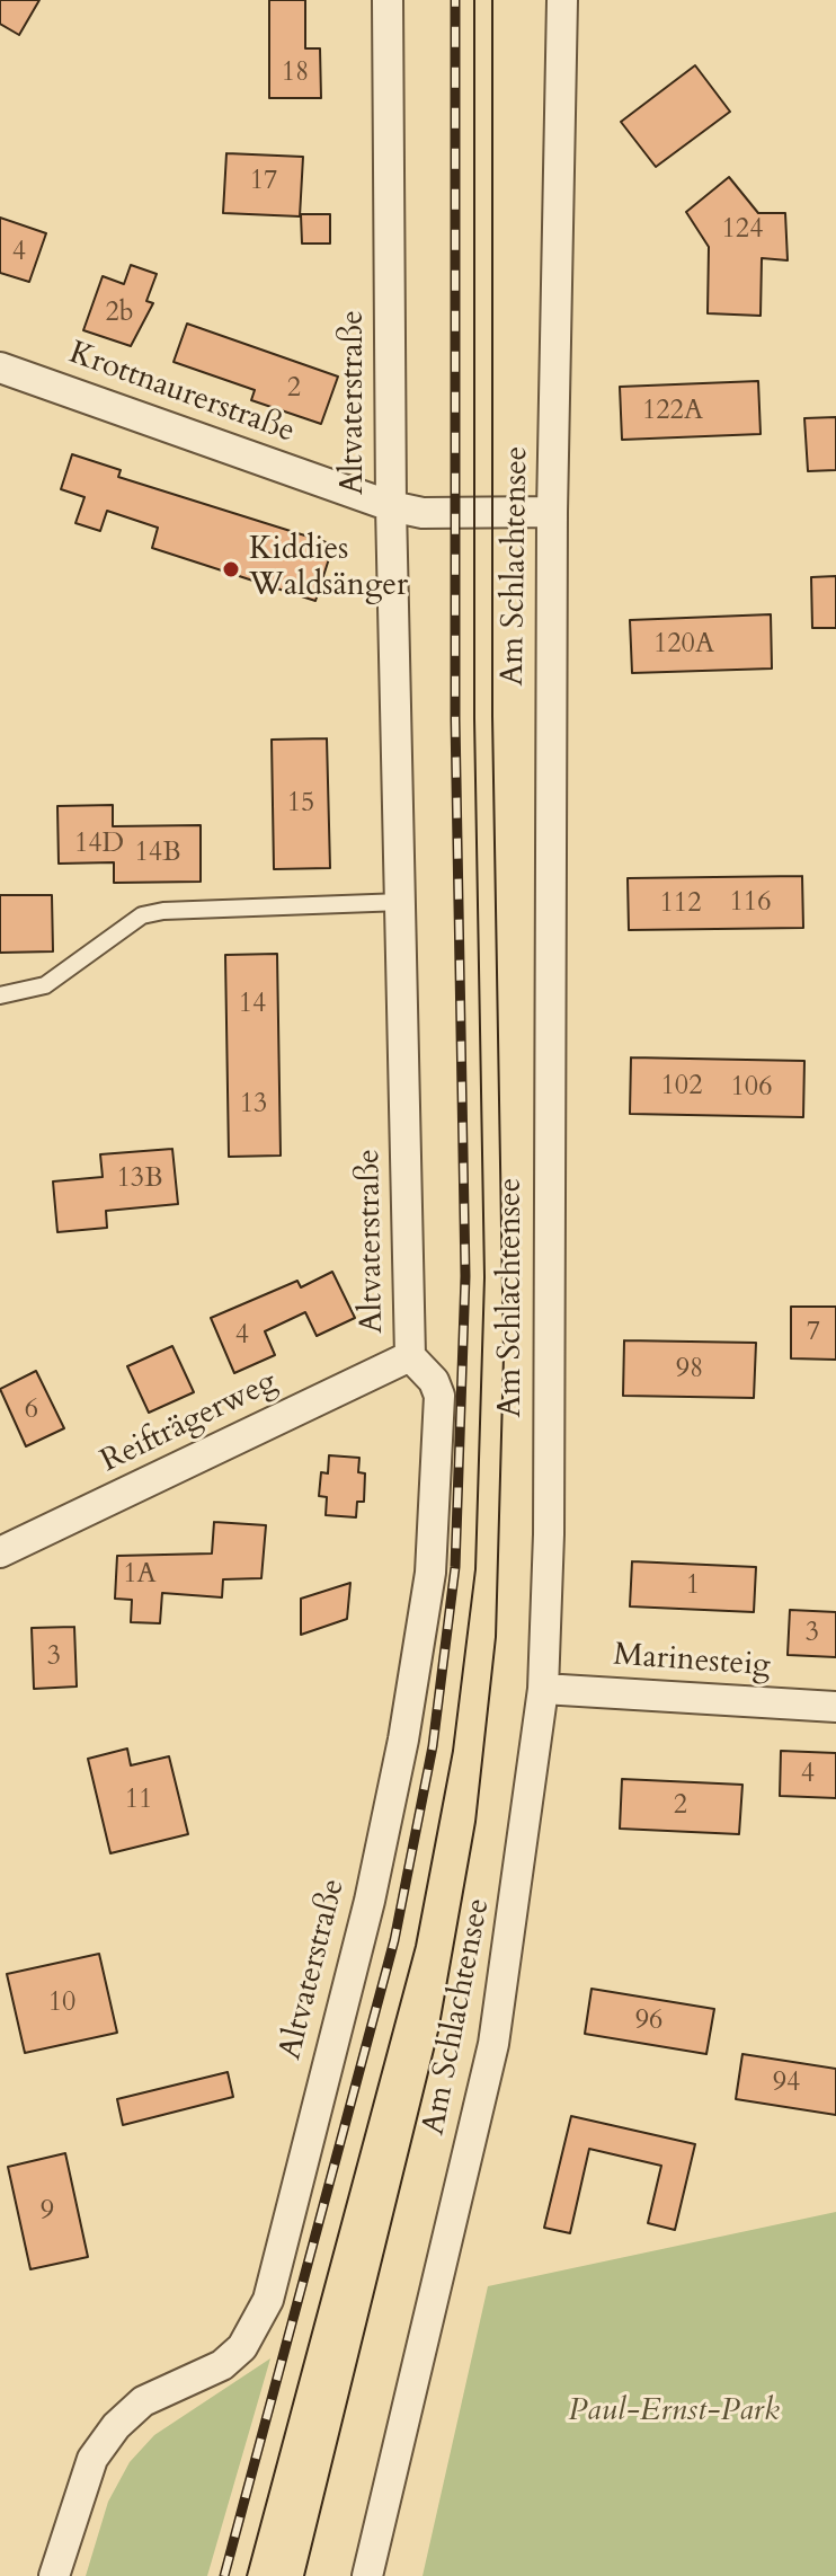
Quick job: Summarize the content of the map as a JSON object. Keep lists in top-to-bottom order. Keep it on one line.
{"streets":{"street":["Krottnaurerstraße","Altvaterstraße","Am Schlachtensee","Reifträgerweg","Marinesteig"]},"crossings":[["Krottnaurerstraße","Altvaterstraße"],["Krottnaurerstraße","Am Schlachtensee"],["Altvaterstraße","Reifträgerweg"],["Am Schlachtensee","Marinesteig"]],"parks":["Paul-Ernst-Park"],"places":["Kiddies Waldsänger"],"house_numbers":["18","17","124","4","2b","2","122A","120A","15","14D","14B","116","112","14","102","106","13","13B","7","4","98","6","1A","1","3","3","4","11","2","10","96","94","9"]}
